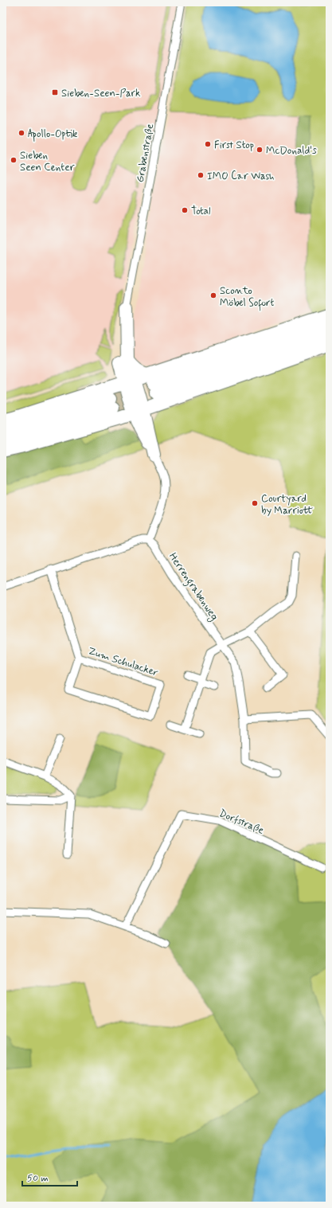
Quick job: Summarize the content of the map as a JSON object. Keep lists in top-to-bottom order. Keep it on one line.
{"streets":{"street":["Grabenstraße","Herrengrabenweg","Zum Schulacker","Dorfstraße"]},"places":{"transit":["Sieben-Seen-Park"],"other":["Apollo-Optik","First Stop","McDonald's","Sieben Seen Center","IMO Car Wash","Total","Sconto Möbel Sofort","Courtyard by Marriott"]},"scale_bar":"50 m"}
